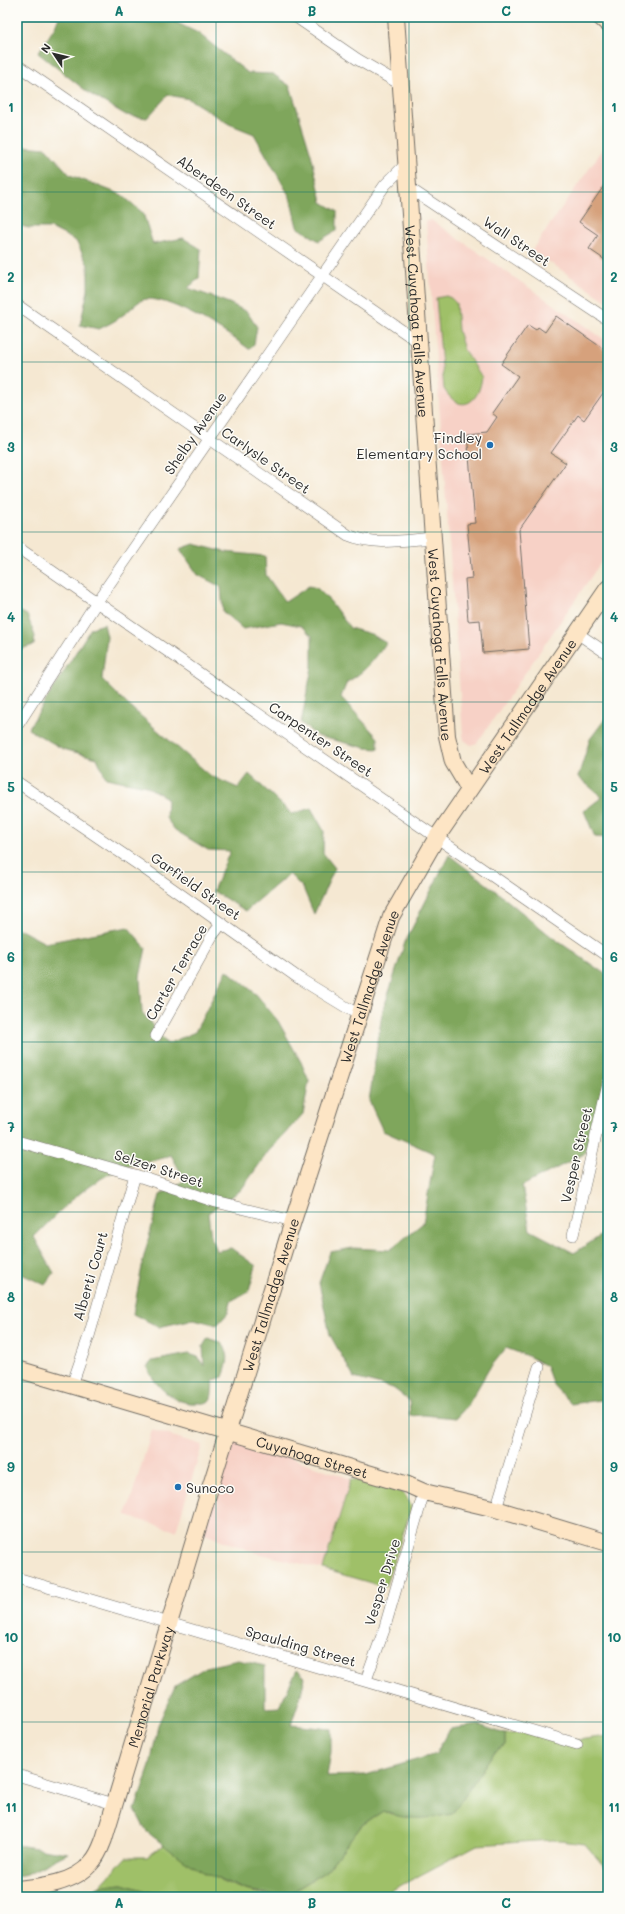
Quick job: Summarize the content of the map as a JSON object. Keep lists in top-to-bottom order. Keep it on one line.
{"streets":{"main road":["West Cuyahoga Falls Avenue","West Tallmadge Avenue","Cuyahoga Street","Memorial Parkway"],"street":["Aberdeen Street","Wall Street","Shelby Avenue","Carlysle Street","Carpenter Street","Garfield Street","Carter Terrace","Vesper Street","Selzer Street","Alberti Court","Vesper Drive","Spaulding Street"]},"crossings":[["Aberdeen Street","West Cuyahoga Falls Avenue"],["Aberdeen Street","Shelby Avenue"],["Wall Street","West Cuyahoga Falls Avenue"],["West Cuyahoga Falls Avenue","Shelby Avenue"],["West Cuyahoga Falls Avenue","Carlysle Street"],["West Cuyahoga Falls Avenue","West Tallmadge Avenue"],["Shelby Avenue","Carlysle Street"],["Shelby Avenue","Carpenter Street"],["West Tallmadge Avenue","Carpenter Street"],["West Tallmadge Avenue","Garfield Street"],["West Tallmadge Avenue","Selzer Street"],["West Tallmadge Avenue","Cuyahoga Street"],["West Tallmadge Avenue","Memorial Parkway"],["Garfield Street","Carter Terrace"],["Selzer Street","Alberti Court"],["Alberti Court","Cuyahoga Street"],["Cuyahoga Street","Vesper Drive"],["Cuyahoga Street","Memorial Parkway"],["Vesper Drive","Spaulding Street"],["Spaulding Street","Memorial Parkway"]],"places":["Findley Elementary School","Sunoco"],"north":"top left","grid":{"columns":["A","B","C"],"rows":["1","2","3","4","5","6","7","8","9","10","11"]}}
